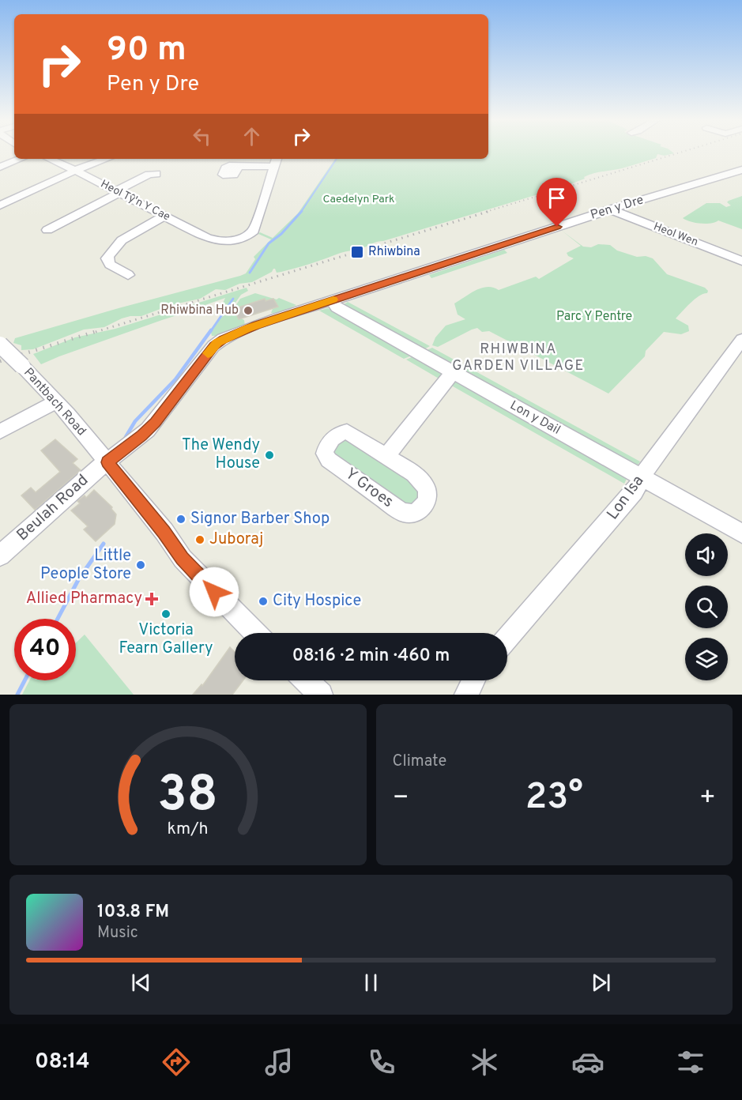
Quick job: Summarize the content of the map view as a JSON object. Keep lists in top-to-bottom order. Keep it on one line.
{"streets":{"street":["Heol Tŷ'n Y Cae","Pen y Dre","Heol Wen","Pantbach Road","Lon y Dail","Y Groes","Lon Isa","Beulah Road"]},"crossings":[["Pen y Dre","Heol Wen"],["Pen y Dre","Pantbach Road"],["Pen y Dre","Lon y Dail"],["Pen y Dre","Beulah Road"],["Pantbach Road","Beulah Road"],["Lon y Dail","Lon Isa"]],"districts":["RHIWBINA GARDEN VILLAGE"],"parks":["Caedelyn Park","Parc Y Pentre"],"places":{"transit":["Rhiwbina"],"other":["Rhiwbina Hub","The Wendy House","Signor Barber Shop","Juboraj","Little People Store","City Hospice","Victoria Fearn Gallery"],"health":["Allied Pharmacy"]},"page":{"turn":["90 m","Pen y Dre"],"limit":"40","trip":"08:16 · 2 min · 460 m","tile":"Climate","heat":["−","23°","+"],"song":["103.8 FM","Music"],"tabs":"08:14","gauge":["38","km/h"]}}
